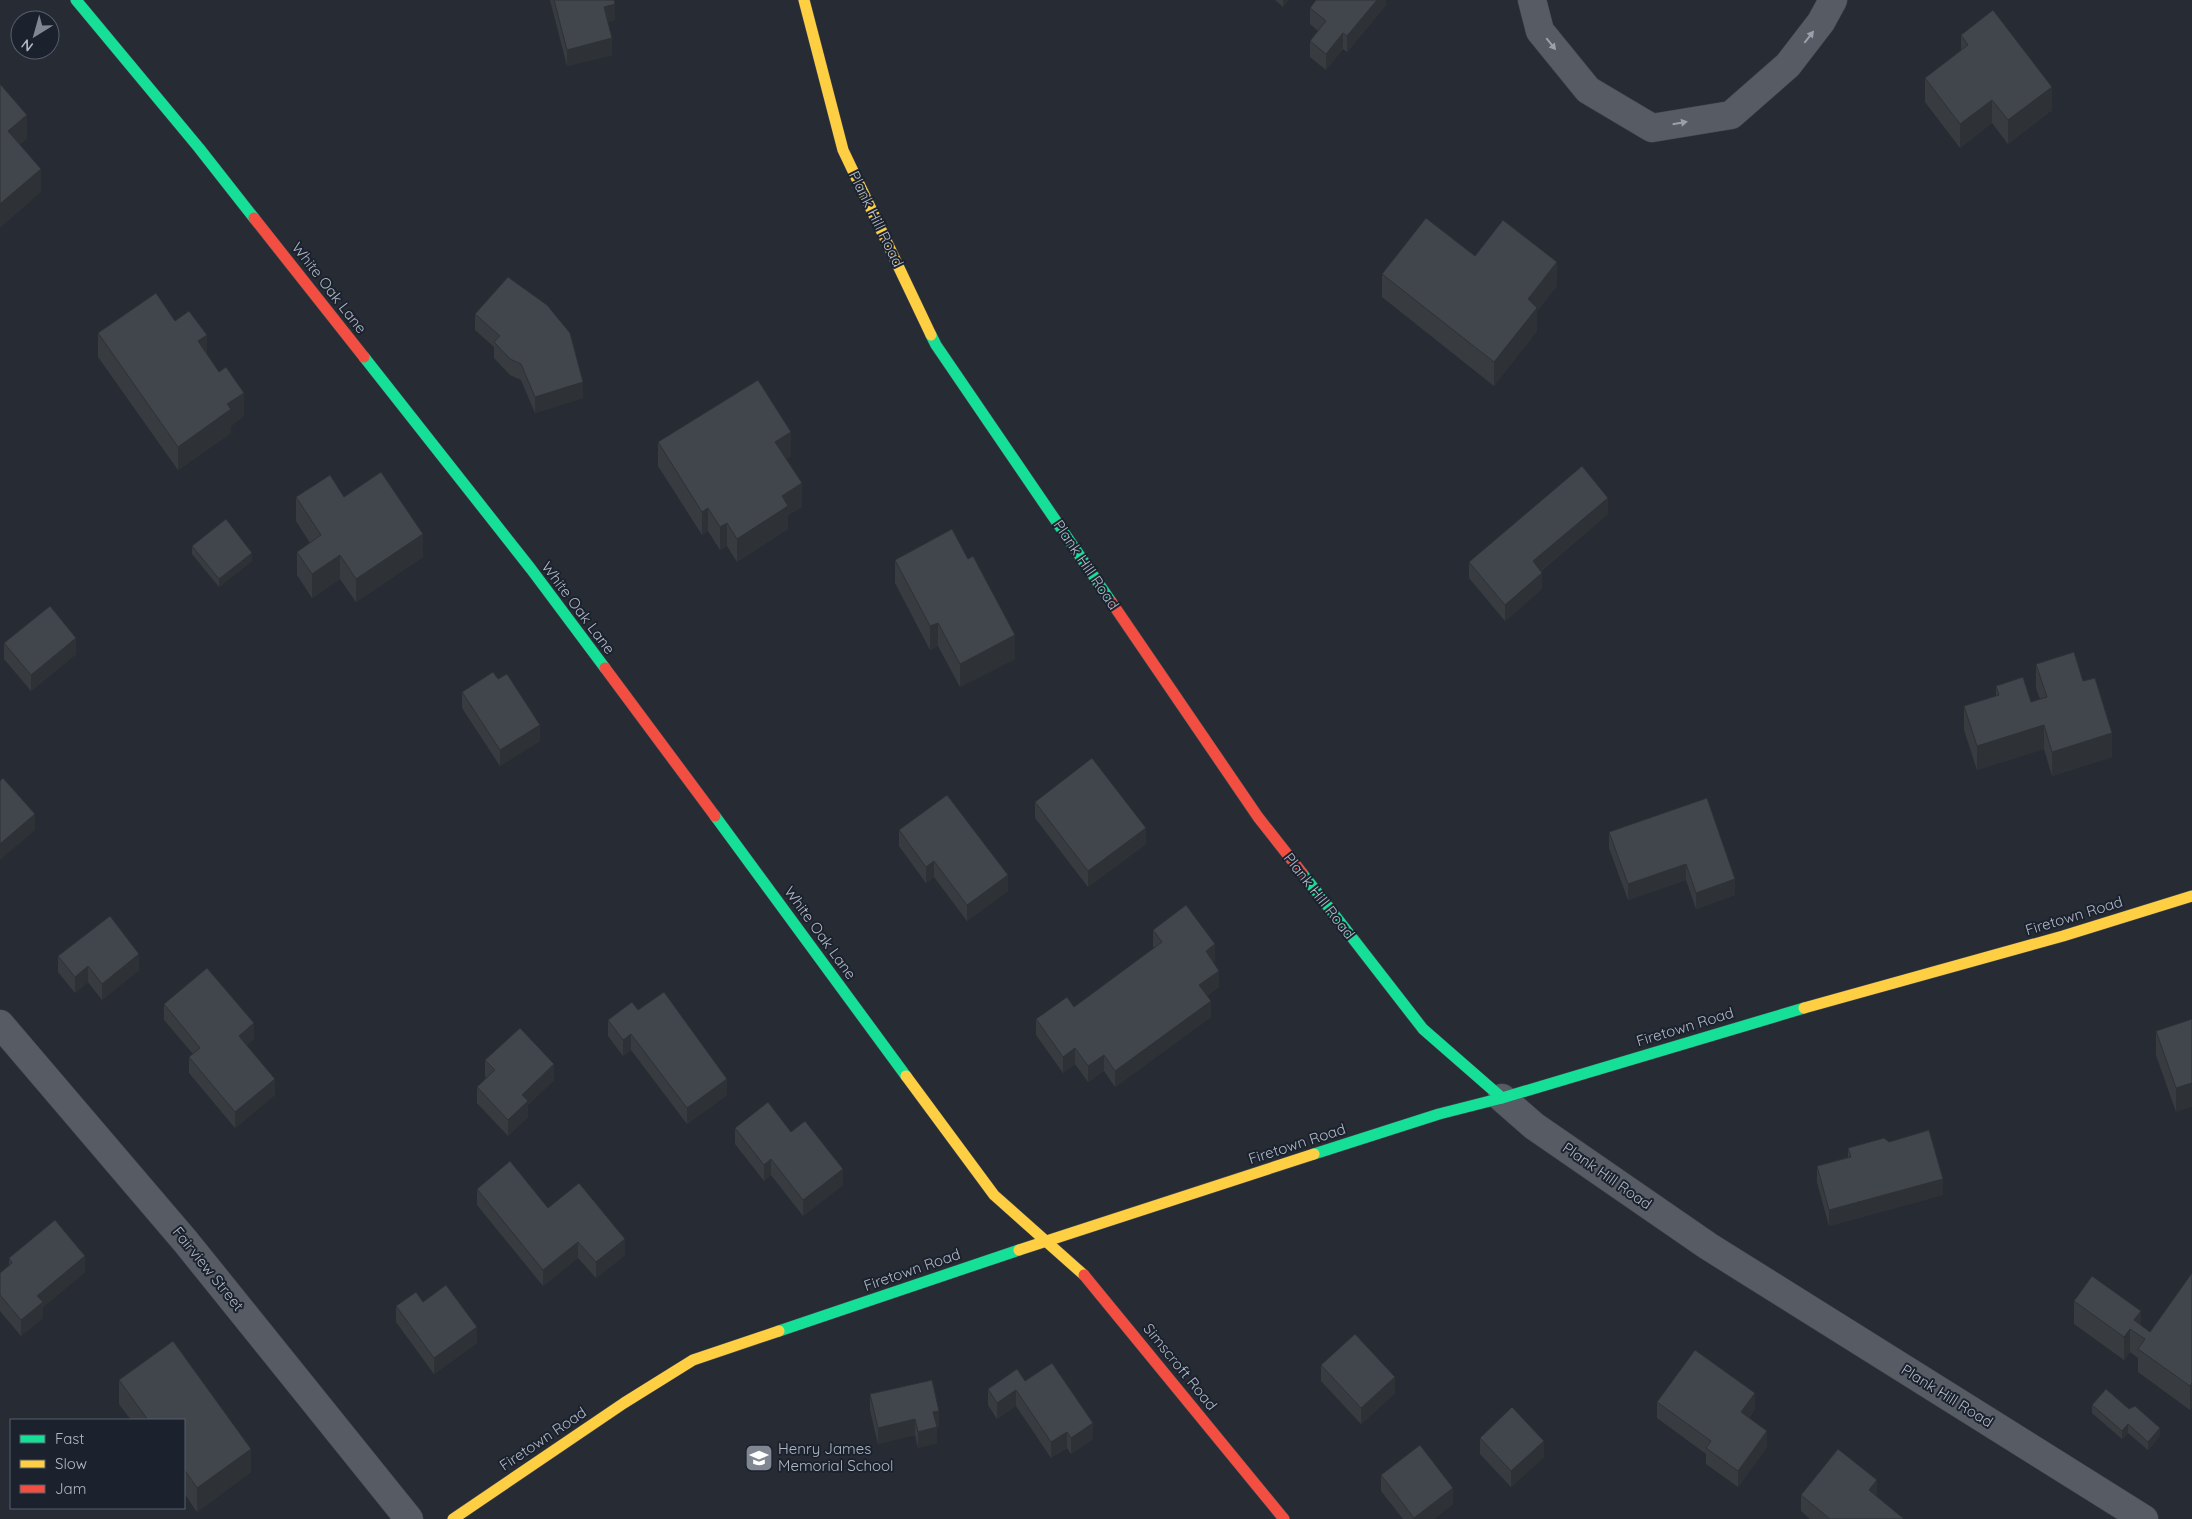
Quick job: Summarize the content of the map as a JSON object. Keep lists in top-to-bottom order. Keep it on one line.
{"streets":{"street":["Plank Hill Road","White Oak Lane","Firetown Road","Fairview Street","Simscroft Road"]},"crossings":[["Plank Hill Road","Firetown Road"],["White Oak Lane","Firetown Road"],["White Oak Lane","Simscroft Road"],["Firetown Road","Simscroft Road"]],"places":{"school or university":["Henry James Memorial School"]},"legend":["Fast","Slow","Jam"],"north":"bottom left"}
